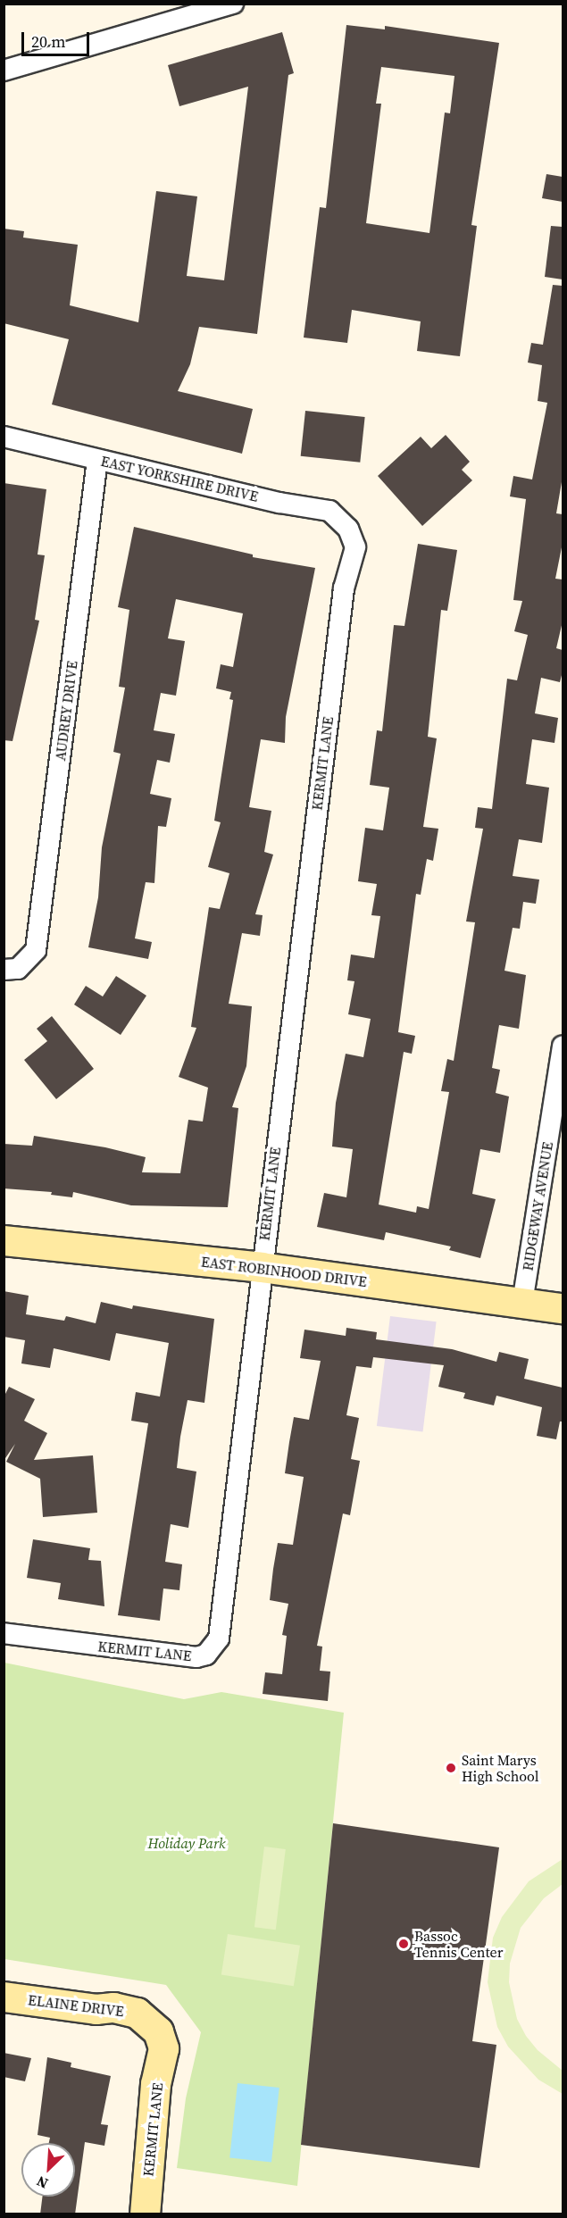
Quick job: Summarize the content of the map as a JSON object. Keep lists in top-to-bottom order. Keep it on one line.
{"streets":{"street":["EAST YORKSHIRE DRIVE","AUDREY DRIVE","KERMIT LANE","RIDGEWAY AVENUE","EAST ROBINHOOD DRIVE","ELAINE DRIVE"]},"crossings":[["EAST YORKSHIRE DRIVE","AUDREY DRIVE"],["EAST YORKSHIRE DRIVE","KERMIT LANE"],["KERMIT LANE","EAST ROBINHOOD DRIVE"],["KERMIT LANE","ELAINE DRIVE"],["RIDGEWAY AVENUE","EAST ROBINHOOD DRIVE"]],"parks":["Holiday Park"],"places":["Saint Marys High School","Bassoc Tennis Center"],"scale_bar":"20 m","north":"bottom left"}
